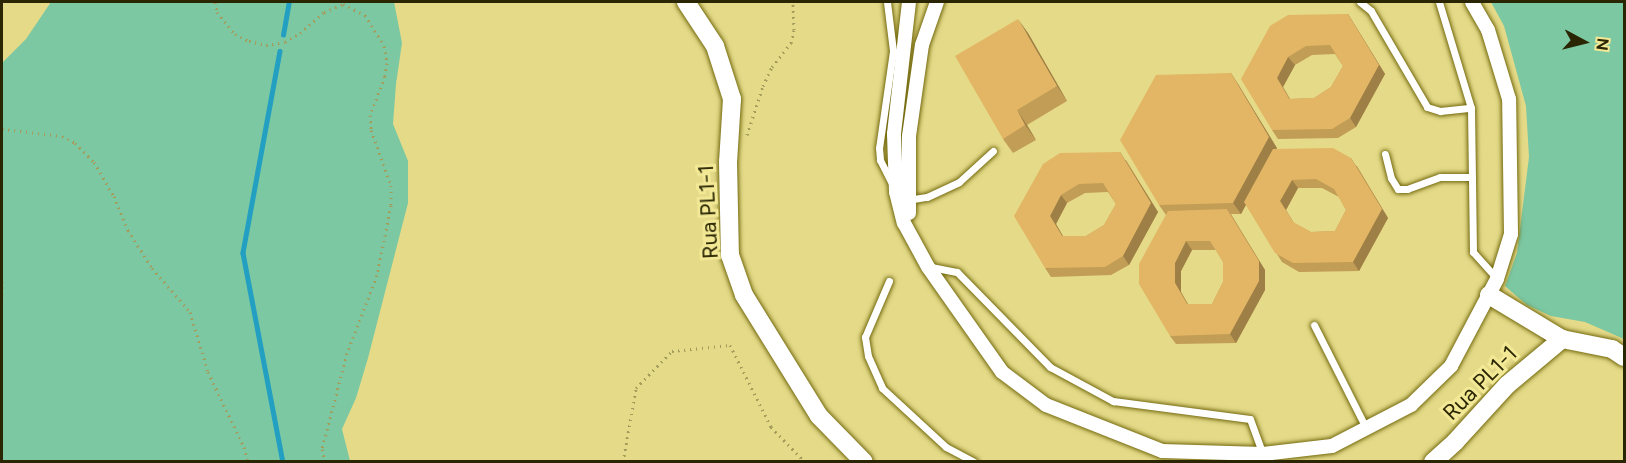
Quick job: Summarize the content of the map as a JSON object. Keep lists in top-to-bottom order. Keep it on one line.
{"streets":{"street":["Rua PL1-1"]},"north":"right"}
